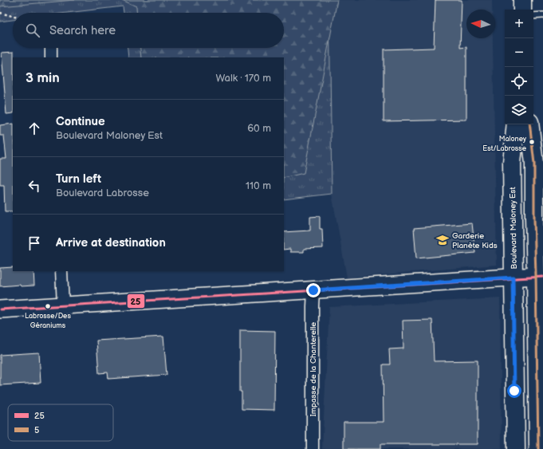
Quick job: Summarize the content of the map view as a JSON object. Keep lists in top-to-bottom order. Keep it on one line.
{"streets":{"main road":["Boulevard Maloney Est"],"street":["Impasse de la Chanterelle"]},"places":{"other":["Maloney Est/Labrosse","Labrosse/Des Géraniums"],"school or university":["Garderie Planète Kids"]},"lines":["transit line 5","transit line 25"],"legend":["25","5"],"north":"left","page":{"map_buttons":["+","−"],"search":"Search here","heading":["3 min","Walk · 170 m"],"list":[["Continue","Boulevard Maloney Est","60 m"],["Turn left","Boulevard Labrosse","110 m"],"Arrive at destination"]}}
